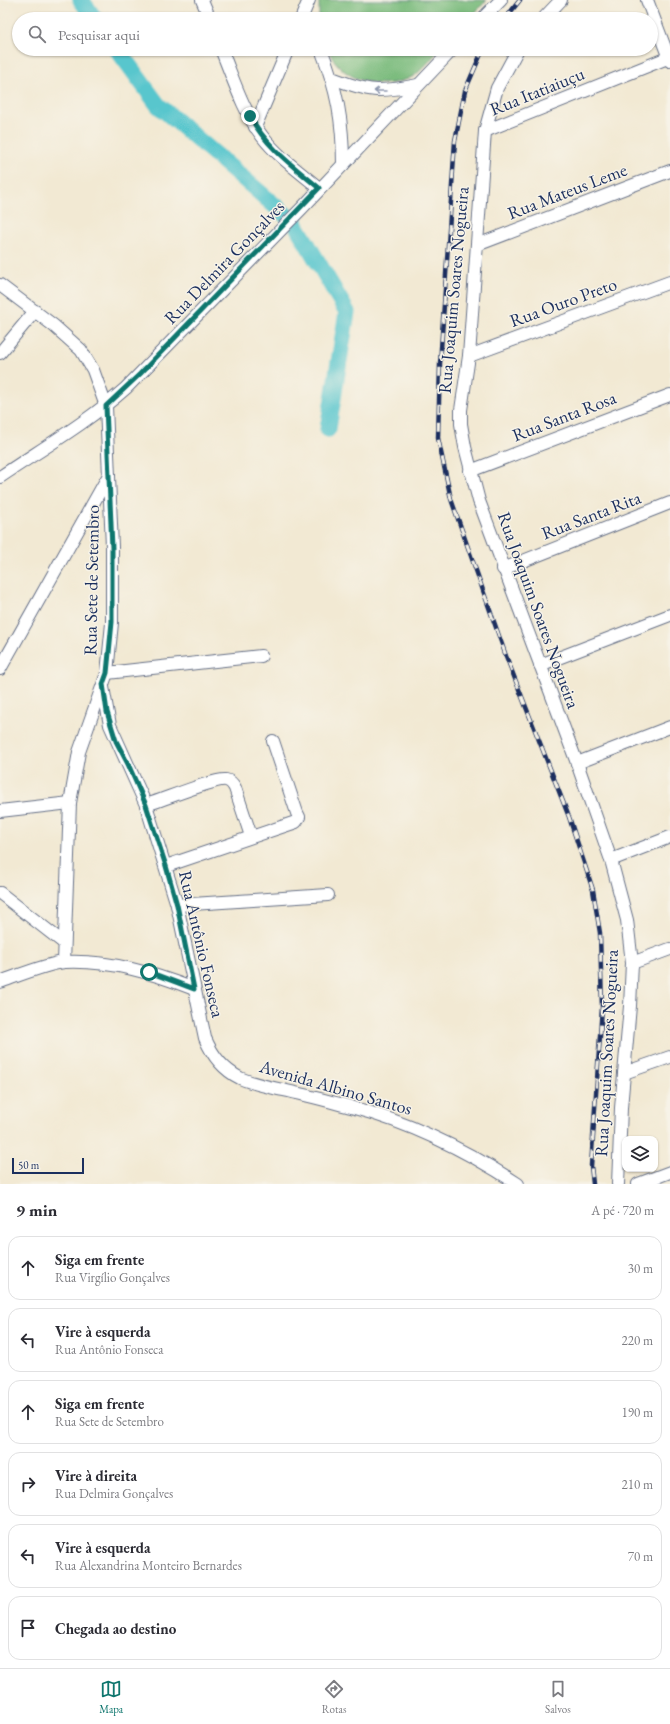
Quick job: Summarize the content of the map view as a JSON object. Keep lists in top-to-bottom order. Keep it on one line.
{"streets":{"street":["Rua Itatiaiuçu","Rua Mateus Leme","Rua Delmira Gonçalves","Rua Joaquim Soares Nogueira","Rua Ouro Preto","Rua Santa Rosa","Rua Santa Rita","Rua Sete de Setembro","Rua Antônio Fonseca","Avenida Albino Santos"]},"crossings":[["Rua Itatiaiuçu","Rua Joaquim Soares Nogueira"],["Rua Mateus Leme","Rua Joaquim Soares Nogueira"],["Rua Delmira Gonçalves","Rua Sete de Setembro"],["Rua Joaquim Soares Nogueira","Rua Ouro Preto"],["Rua Joaquim Soares Nogueira","Rua Santa Rosa"],["Rua Joaquim Soares Nogueira","Rua Santa Rita"],["Rua Sete de Setembro","Rua Antônio Fonseca"],["Rua Antônio Fonseca","Avenida Albino Santos"]],"scale_bar":"50 m","page":{"search":"Pesquisar aqui","scale":"50 m","heading":["9 min","A pé · 720 m"],"list":[["Siga em frente","Rua Virgílio Gonçalves","30 m"],["Vire à esquerda","Rua Antônio Fonseca","220 m"],["Siga em frente","Rua Sete de Setembro","190 m"],["Vire à direita","Rua Delmira Gonçalves","210 m"],["Vire à esquerda","Rua Alexandrina Monteiro Bernardes","70 m"],"Chegada ao destino"],"nav":["Mapa","Rotas","Salvos"]}}
